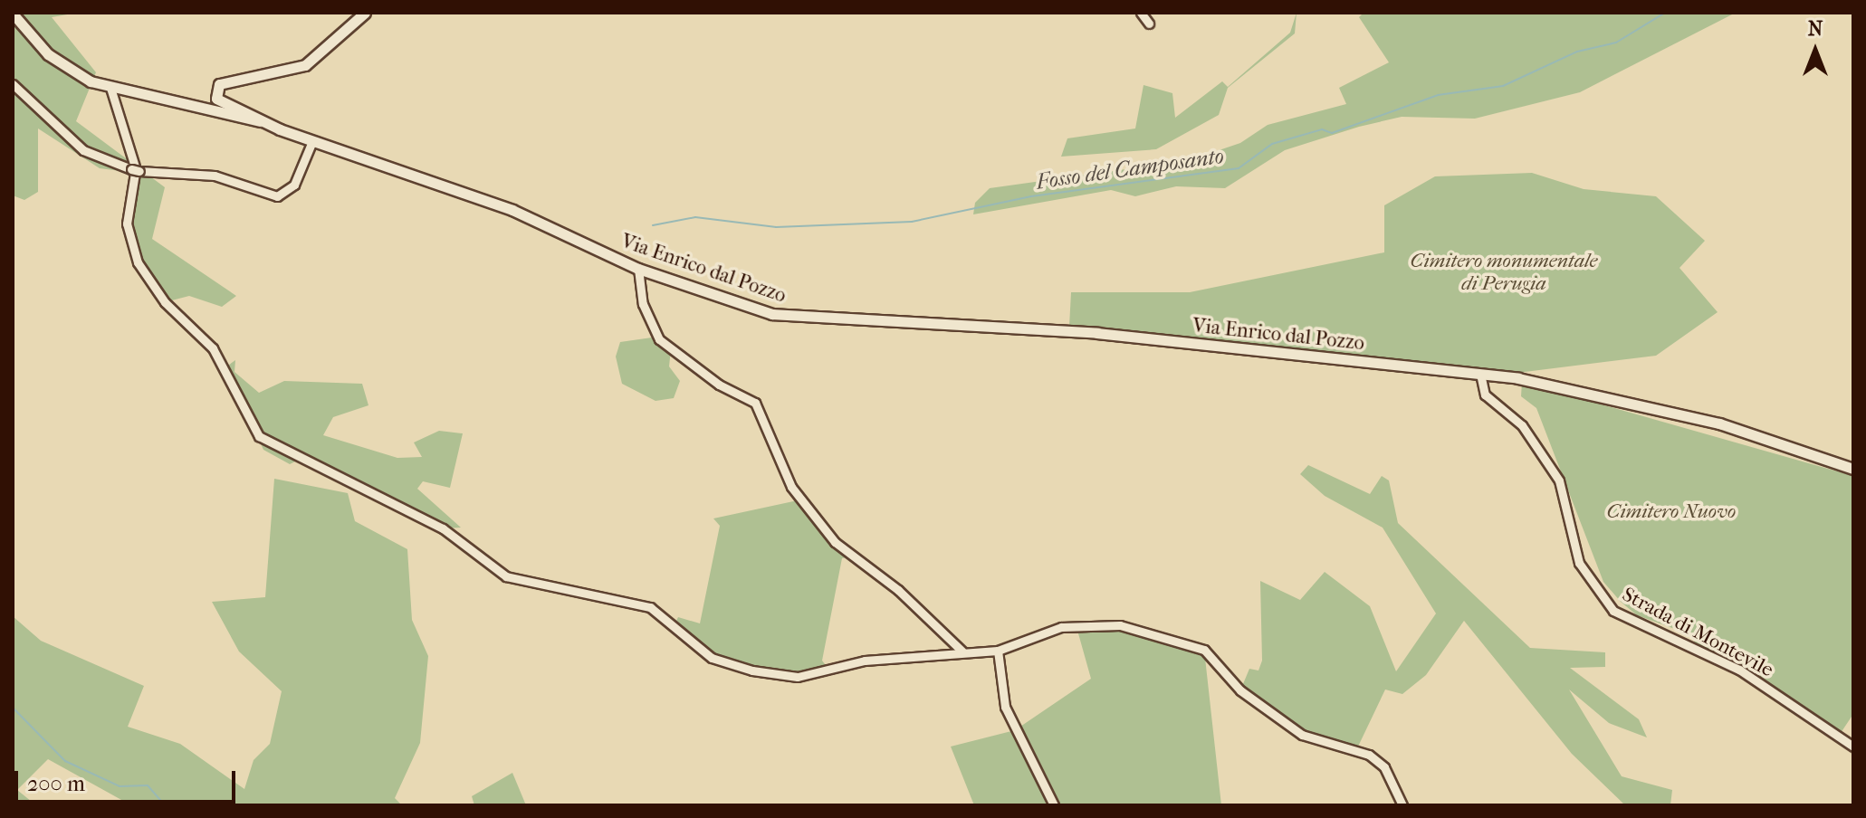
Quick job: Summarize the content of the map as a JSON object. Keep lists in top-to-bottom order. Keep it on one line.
{"streets":{"street":["Via Enrico dal Pozzo","Strada di Montevile"]},"crossings":[["Via Enrico dal Pozzo","Strada di Montevile"]],"water":["Fosso del Camposanto"],"parks":["Cimitero monumentale di Perugia","Cimitero Nuovo"],"scale_bar":"200 m","north":"top"}
